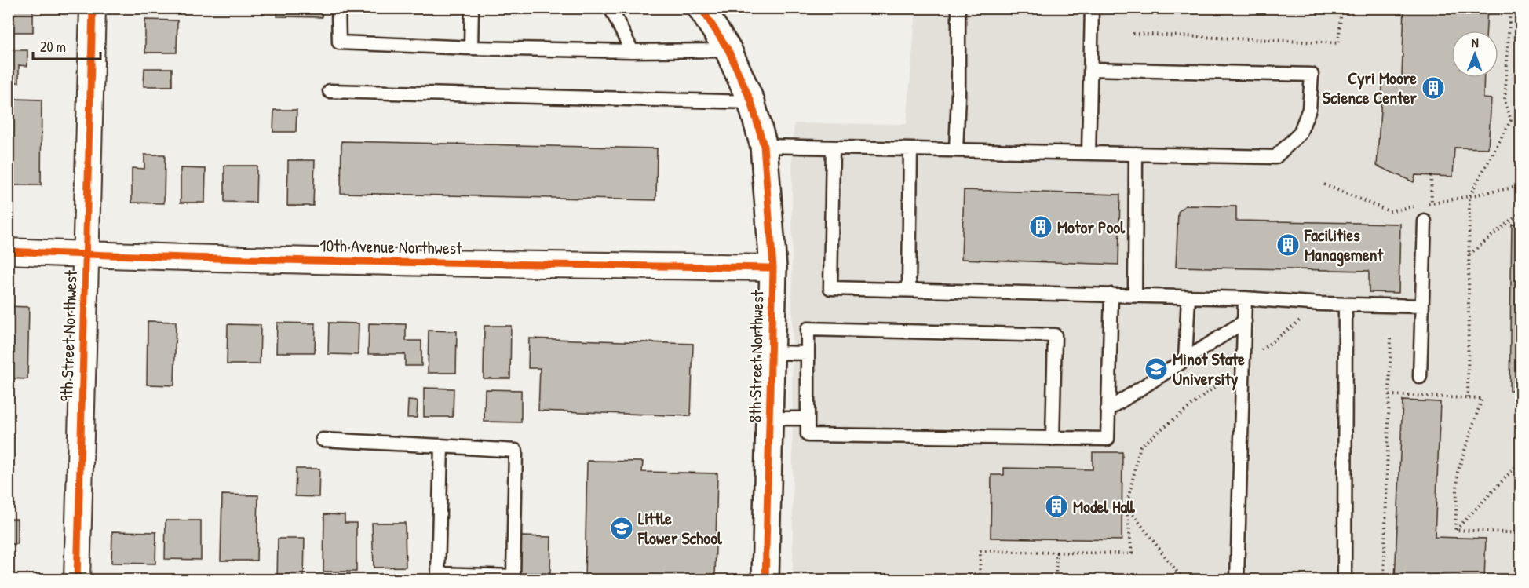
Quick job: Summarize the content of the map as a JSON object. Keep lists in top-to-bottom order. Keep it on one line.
{"streets":{"street":["10th Avenue Northwest","9th Street Northwest","8th Street Northwest"]},"crossings":[["10th Avenue Northwest","9th Street Northwest"],["10th Avenue Northwest","8th Street Northwest"]],"places":{"building":["Cyri Moore Science Center","Motor Pool","Facilities Management","Model Hall"],"school or university":["Minot State University","Little Flower School"]},"scale_bar":"20 m","north":"top"}
